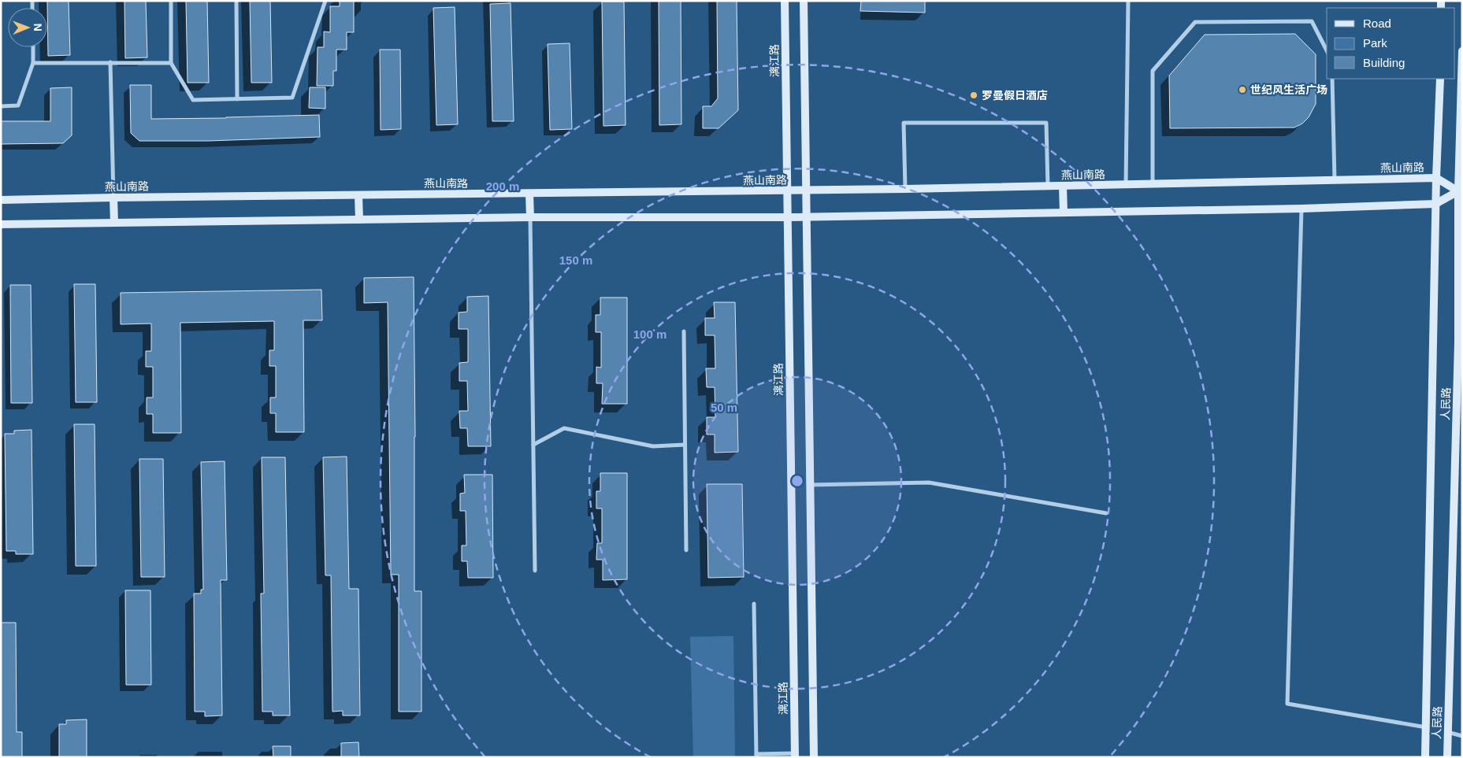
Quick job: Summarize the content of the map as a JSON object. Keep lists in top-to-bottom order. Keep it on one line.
{"streets":{"main road":["漓江路","燕山南路","人民路"]},"crossings":[["漓江路","燕山南路"],["燕山南路","人民路"]],"places":["世纪风生活广场","罗曼假日酒店"],"legend":["Road","Park","Building"],"north":"right","rings":["200 m","150 m","100 m","50 m"]}
